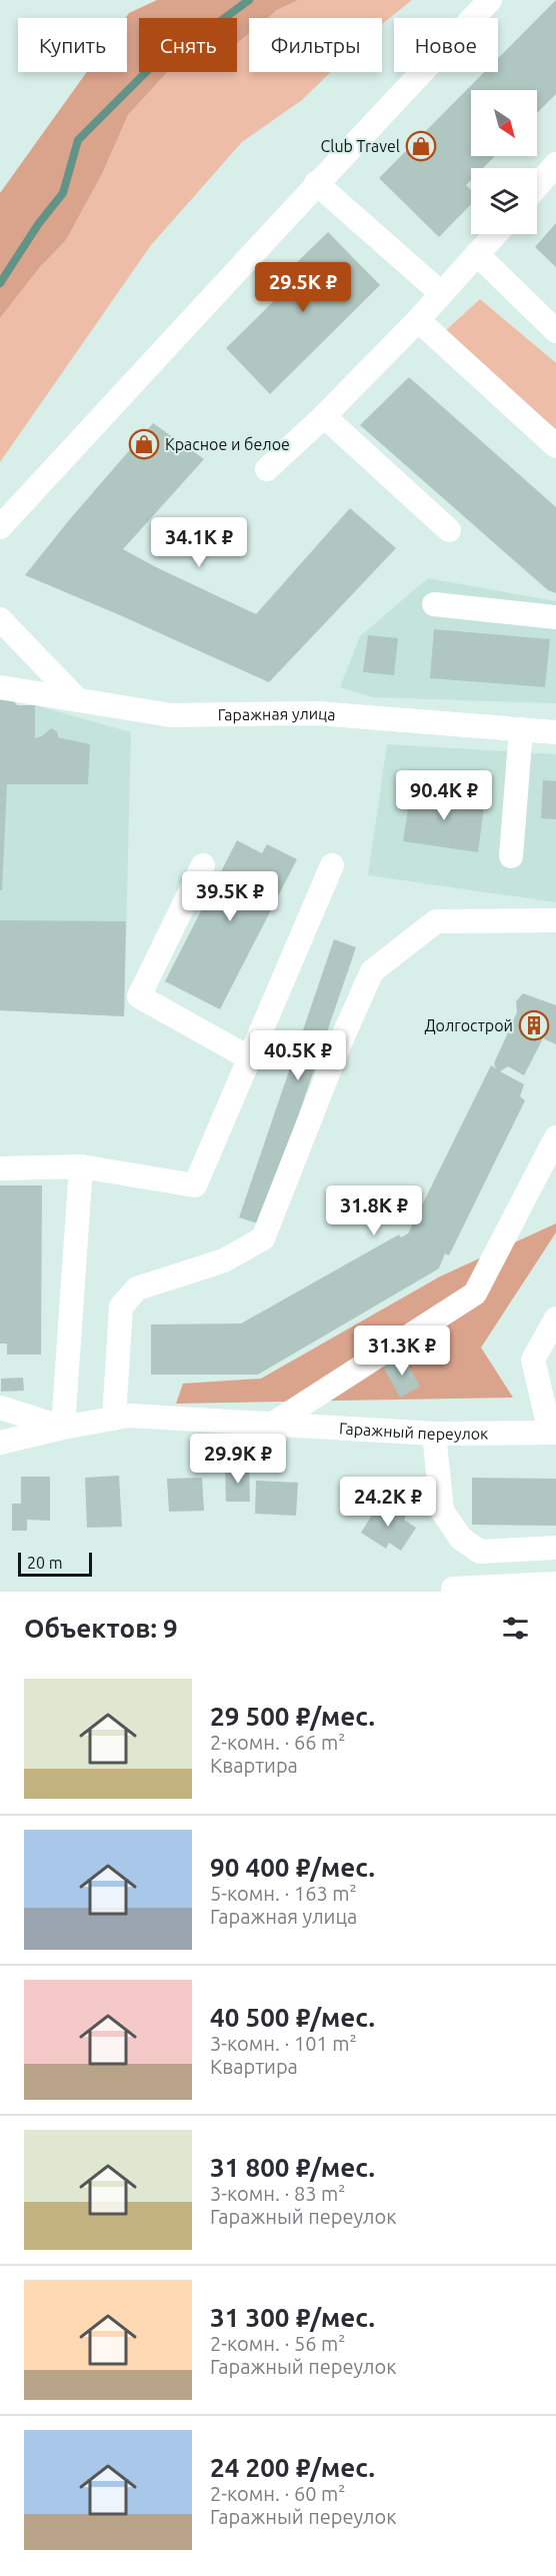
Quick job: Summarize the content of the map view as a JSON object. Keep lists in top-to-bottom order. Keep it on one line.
{"streets":{"street":["Гаражная улица","Гаражный переулок"]},"places":{"shop":["Club Travel","Красное и белое"],"building":["Долгострой"]},"scale_bar":"20 m","north":"bottom right","page":{"chip":["Купить","Снять","Фильтры","Новое"],"price":["29.5K ₽","34.1K ₽","90.4K ₽","39.5K ₽","40.5K ₽","31.8K ₽","31.3K ₽","29.9K ₽","24.2K ₽"],"scale":"20 m","heading":"Объектов: 9","list":[{"name":"29 500 ₽/мес.","note":"2-комн. · 66 m² · Квартира"},{"name":"90 400 ₽/мес.","note":"5-комн. · 163 m² · Гаражная улица"},{"name":"40 500 ₽/мес.","note":"3-комн. · 101 m² · Квартира"},{"name":"31 800 ₽/мес.","note":"3-комн. · 83 m² · Гаражный переулок"},{"name":"31 300 ₽/мес.","note":"2-комн. · 56 m² · Гаражный переулок"},{"name":"24 200 ₽/мес.","note":"2-комн. · 60 m² · Гаражный переулок"}]}}
